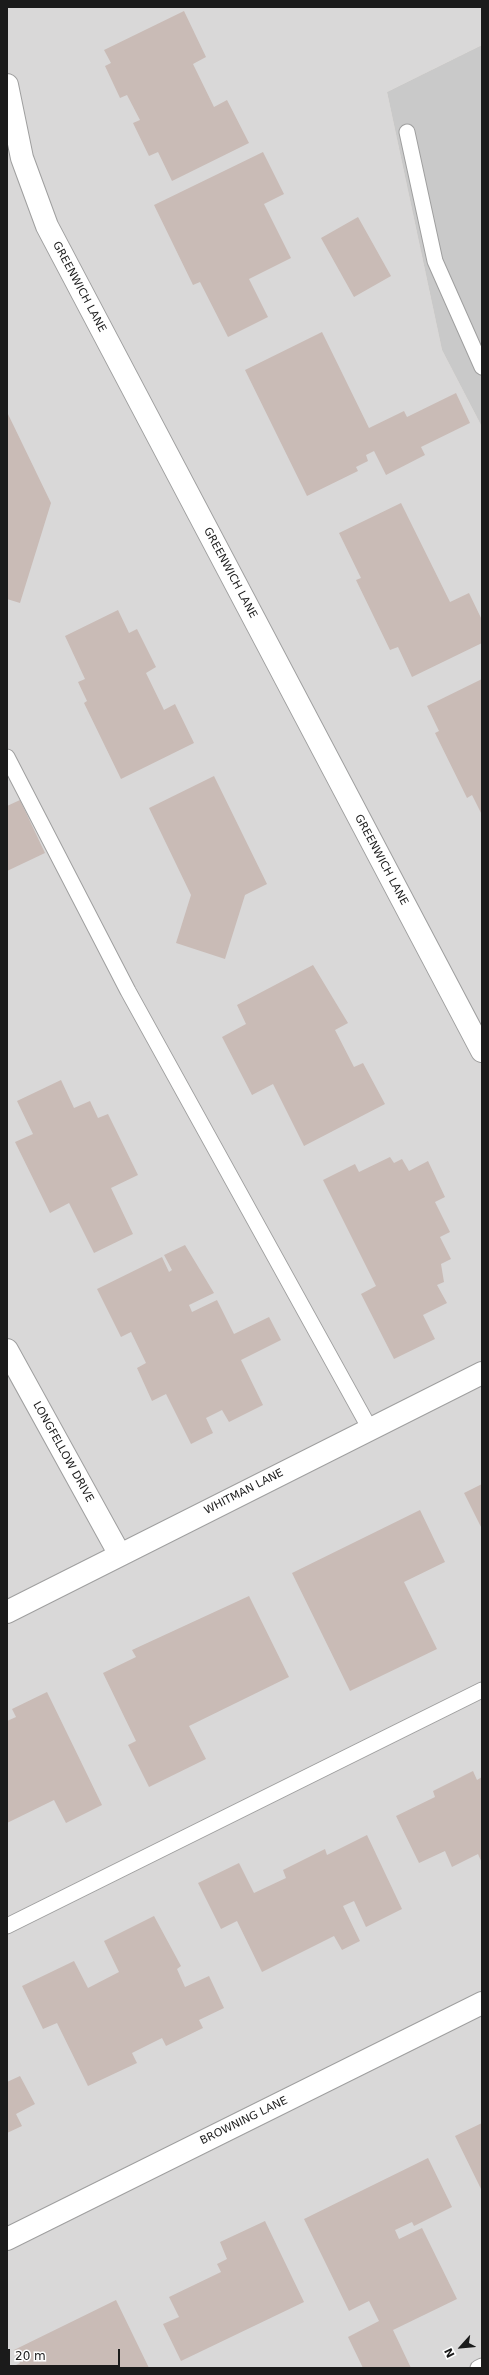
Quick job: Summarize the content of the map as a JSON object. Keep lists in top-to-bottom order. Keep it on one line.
{"streets":{"street":["GREENWICH LANE","LONGFELLOW DRIVE","WHITMAN LANE","BROWNING LANE"]},"crossings":[["LONGFELLOW DRIVE","WHITMAN LANE"]],"scale_bar":"20 m","north":"bottom left"}
